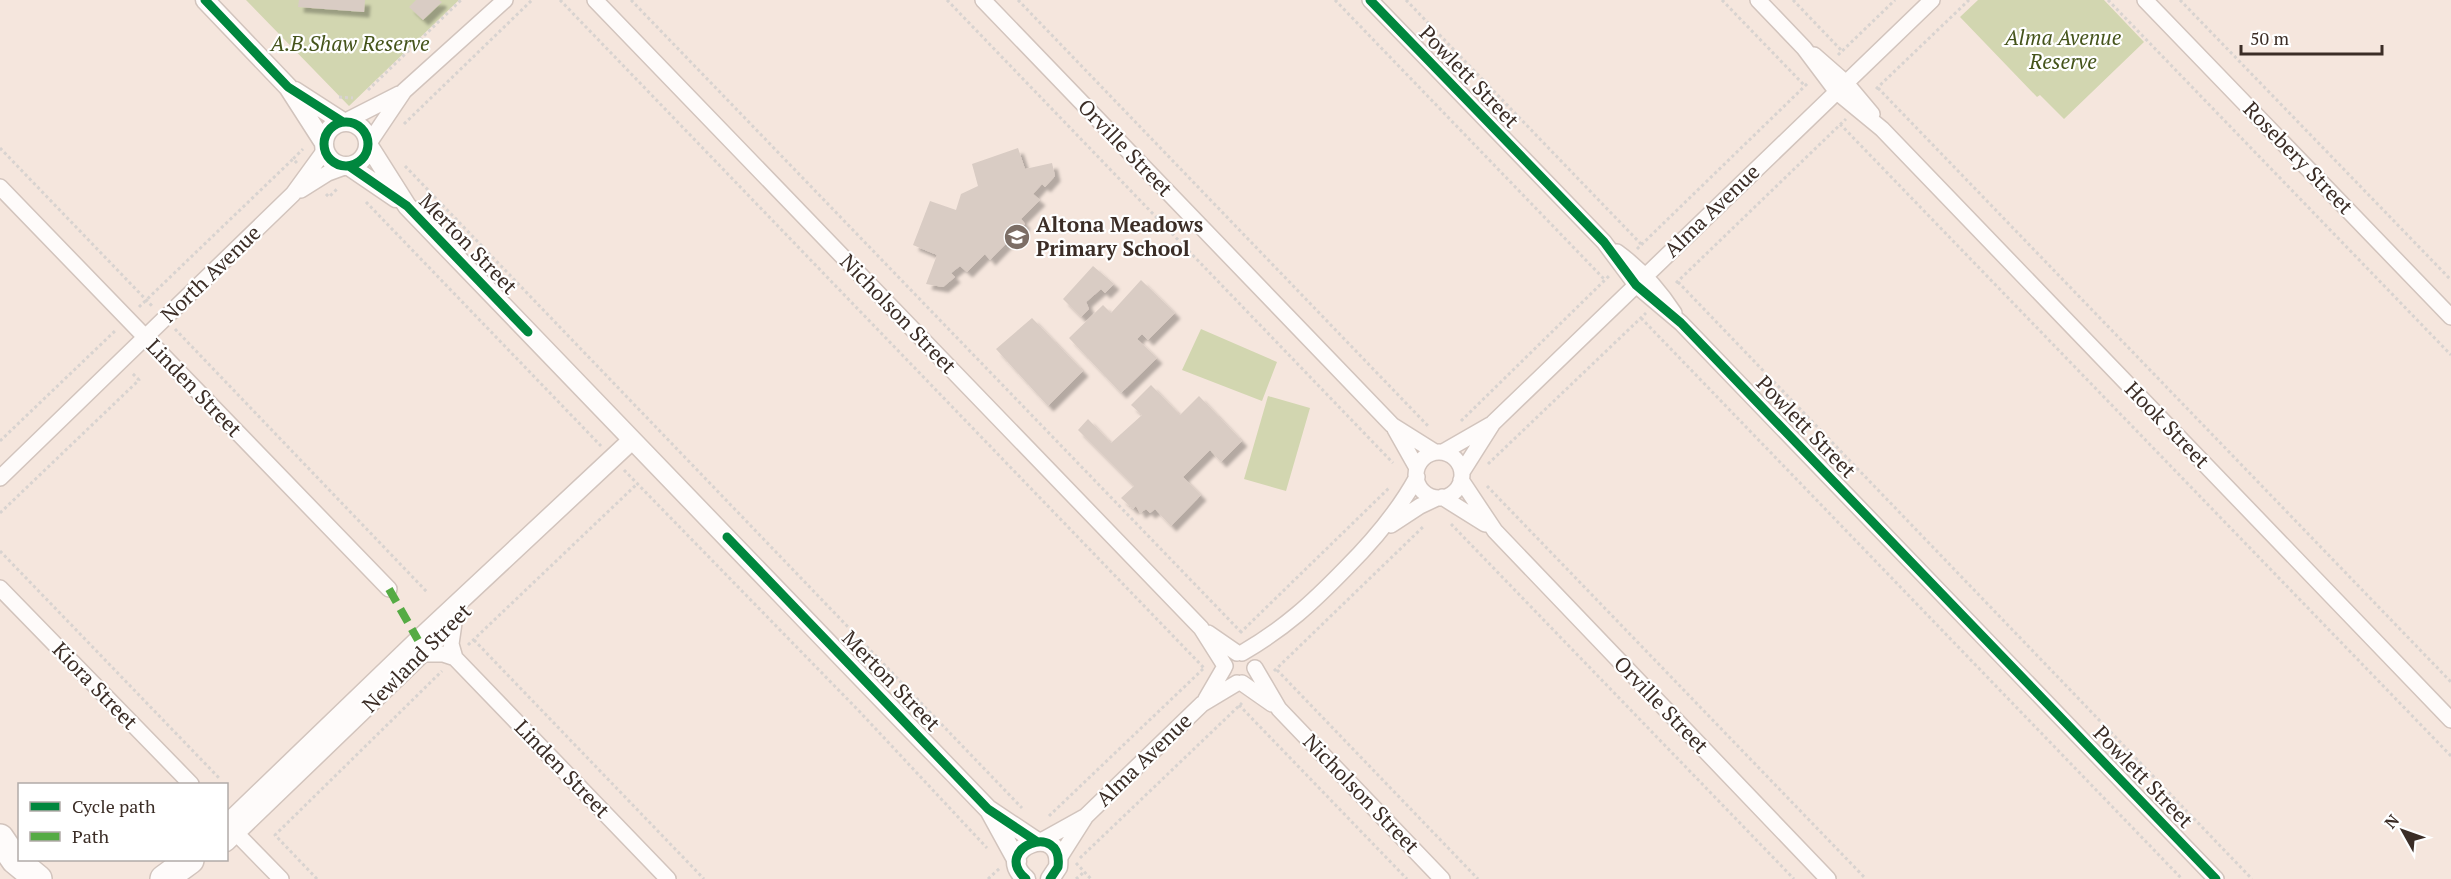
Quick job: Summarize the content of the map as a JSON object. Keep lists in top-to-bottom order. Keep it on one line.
{"streets":{"street":["Powlett Street","Orville Street","Rosebery Street","Alma Avenue","Merton Street","North Avenue","Nicholson Street","Linden Street","Hook Street","Newland Street","Kiora Street"]},"crossings":[["Powlett Street","Alma Avenue"],["Orville Street","Alma Avenue"],["Alma Avenue","Merton Street"],["Alma Avenue","Nicholson Street"],["Alma Avenue","Hook Street"],["Merton Street","North Avenue"],["Merton Street","Newland Street"],["North Avenue","Linden Street"]],"parks":["Alma Avenue Reserve","A.B.Shaw Reserve"],"places":{"school or university":["Altona Meadows Primary School"]},"legend":["Cycle path","Path"],"scale_bar":"50 m","north":"top left"}
